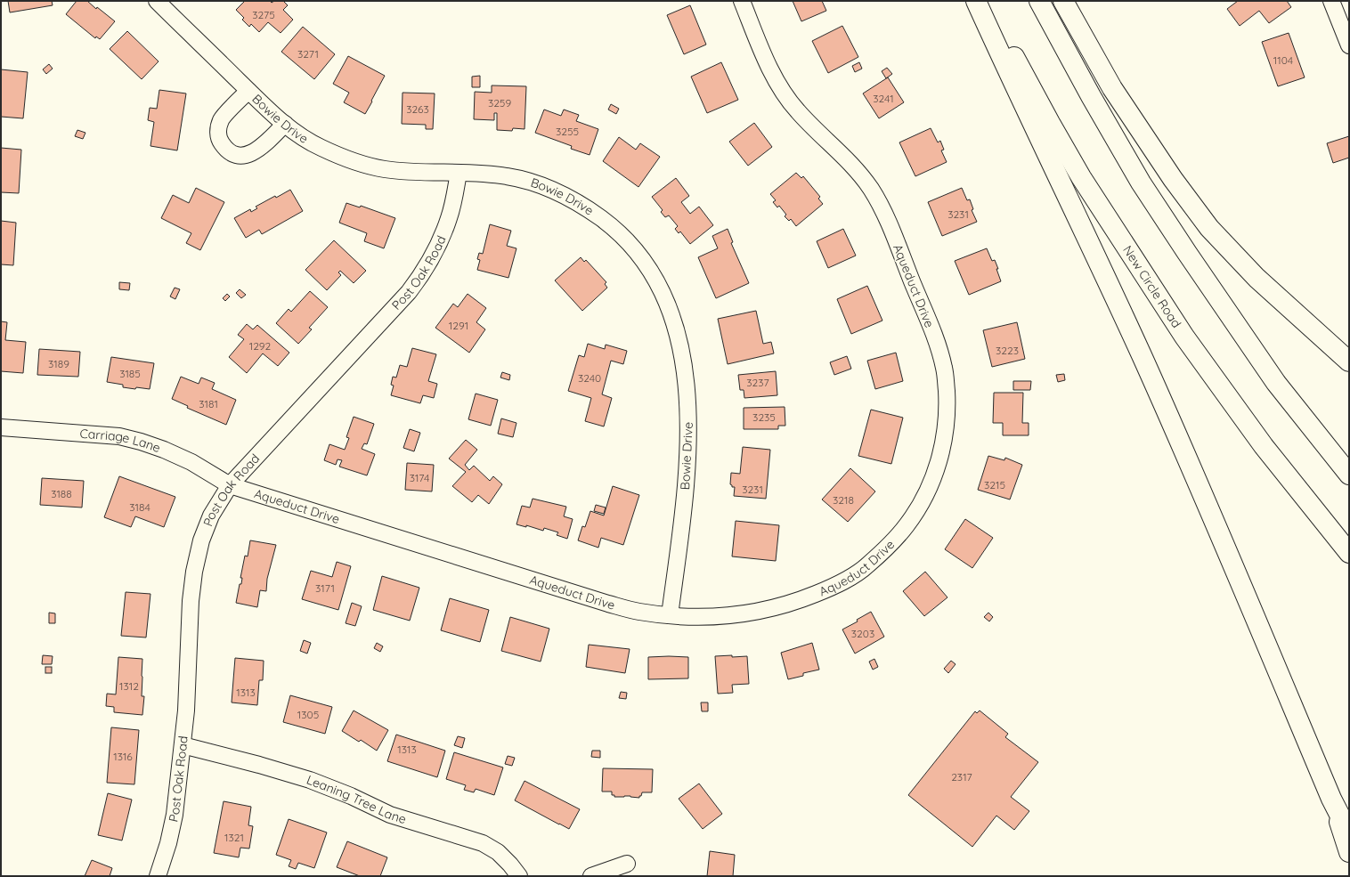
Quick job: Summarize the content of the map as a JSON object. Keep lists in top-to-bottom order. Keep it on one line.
{"streets":{"highway":["New Circle Road"],"street":["Bowie Drive","Post Oak Road","Aqueduct Drive","Carriage Lane","Leaning Tree Lane"]},"crossings":[["Bowie Drive","Post Oak Road"],["Bowie Drive","Aqueduct Drive"],["Post Oak Road","Aqueduct Drive"],["Post Oak Road","Carriage Lane"],["Post Oak Road","Leaning Tree Lane"],["Aqueduct Drive","Carriage Lane"]],"house_numbers":["3275","3271","1104","3241","3259","3263","3255","3231","1291","1292","3223","3189","3185","3240","3237","3181","3235","3174","3215","3231","3188","3218","3184","3171","3203","1312","1313","1305","1313","1316","2317","1321"]}
